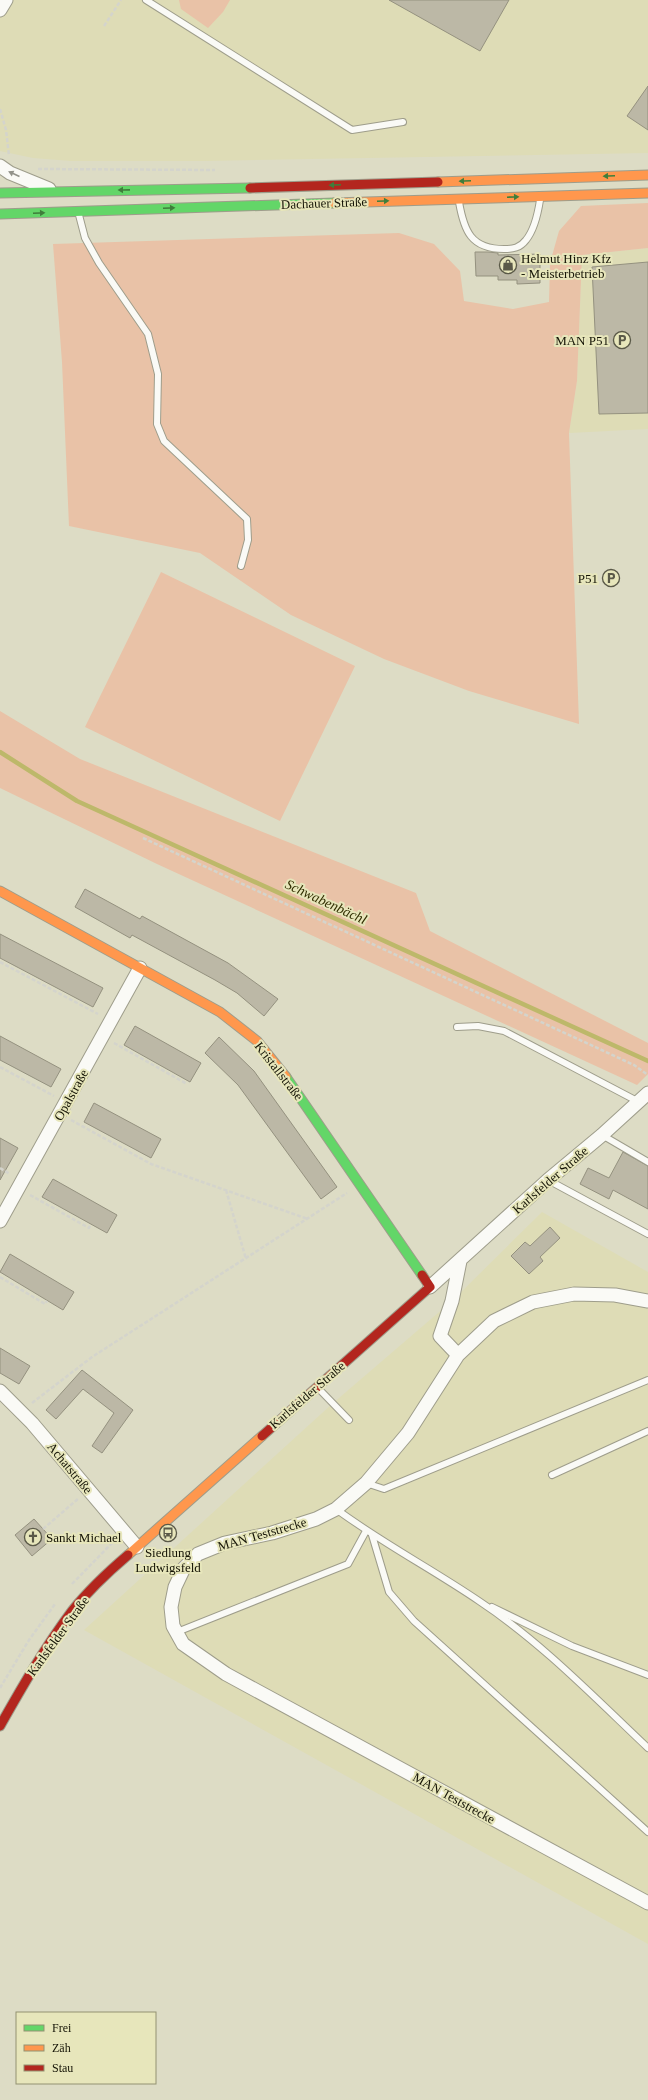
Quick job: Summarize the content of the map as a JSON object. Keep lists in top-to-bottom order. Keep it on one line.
{"streets":{"main road":["Dachauer Straße","Kristallstraße","Karlsfelder Straße"],"street":["Opalstraße","Achatstraße","MAN Teststrecke"]},"crossings":[["Kristallstraße","Opalstraße"],["Kristallstraße","Karlsfelder Straße"],["Karlsfelder Straße","Achatstraße"]],"water":["Schwabenbächl"],"places":{"shop":["Helmut Hinz Kfz - Meisterbetrieb"],"parking":["MAN P51","P51"],"bus stop":["Siedlung Ludwigsfeld"],"church":["Sankt Michael"]},"legend":["Frei","Zäh","Stau"]}
